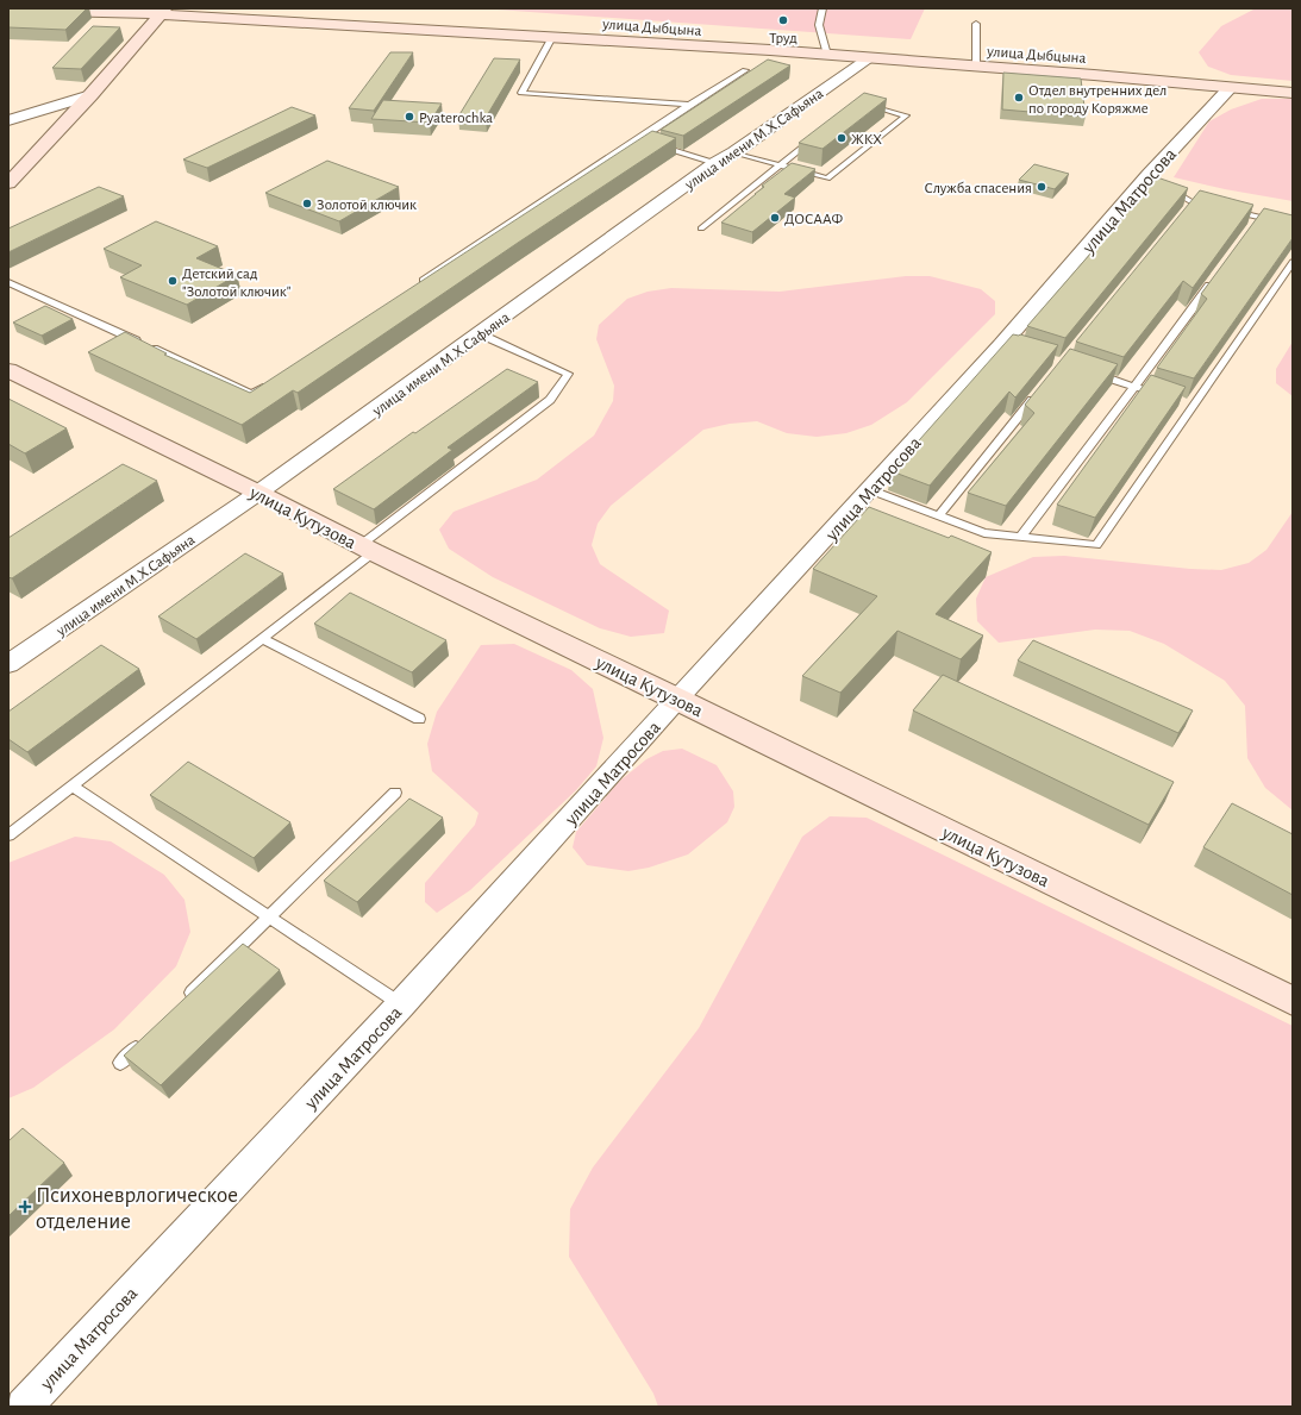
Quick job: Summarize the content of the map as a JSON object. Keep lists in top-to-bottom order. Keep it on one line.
{"streets":{"street":["улица Дыбцына","улица имени М.Х.Сафьяна","улица Матросова","улица Кутузова"]},"crossings":[["улица Дыбцына","улица имени М.Х.Сафьяна"],["улица Дыбцына","улица Матросова"],["улица имени М.Х.Сафьяна","улица Кутузова"],["улица Матросова","улица Кутузова"]],"places":{"other":["Труд","Отдел внутренних дел по городу Коряжме","Pyaterochka","ЖКХ","Служба спасения","Золотой ключик","ДОСААФ","Детский сад \"Золотой ключик\""],"health":["Психоневрлогическое отделение"]}}
